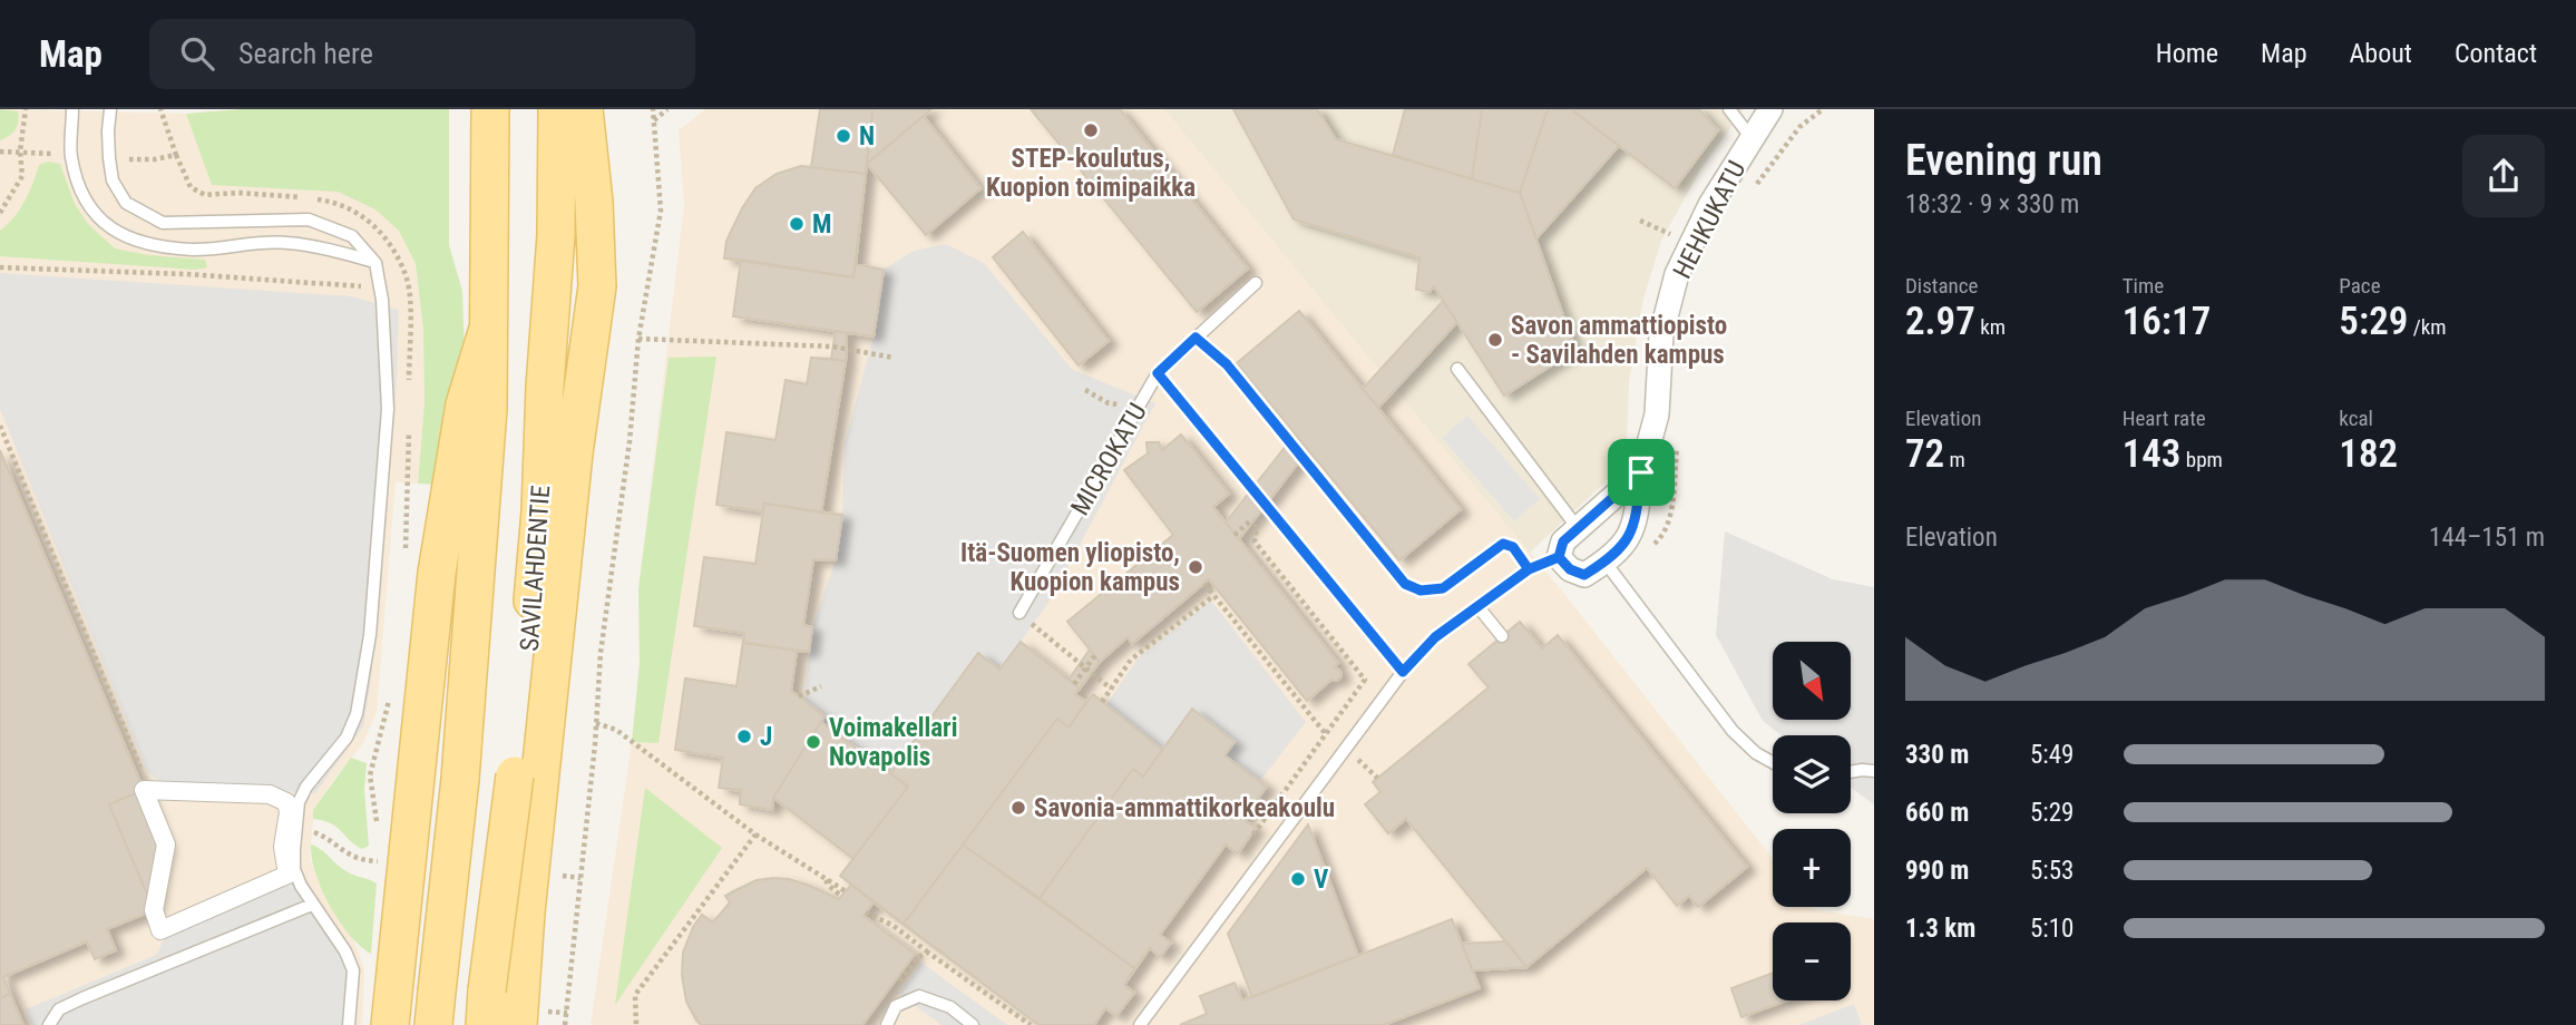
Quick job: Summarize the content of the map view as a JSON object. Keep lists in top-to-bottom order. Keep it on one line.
{"streets":{"main road":["SAVILAHDENTIE"],"street":["HEHKUKATU"],"lane":["MICROKATU"]},"places":["STEP-koulutus, Kuopion toimipaikka","N","M","Savon ammattiopisto - Savilahden kampus","Itä-Suomen yliopisto, Kuopion kampus","J","Voimakellari Novapolis","Savonia-ammattikorkeakoulu","V"],"north":"bottom right","page":{"header":"Map","search":"Search here","nav":["Home","Map","About","Contact"],"heading":["Evening run","18:32 · 9 × 330 m"],"stats":[["Distance","2.97 km"],["Time","16:17"],["Pace","5:29 /km"],["Elevation","72 m"],["Heart rate","143 bpm"],["kcal","182"]],"chart":["Elevation","144–151 m"],"map_buttons":["+","−"],"list":[{"name":"330 m","note":"5:49"},{"name":"660 m","note":"5:29"},{"name":"990 m","note":"5:53"},{"name":"1.3 km","note":"5:10"}]}}
